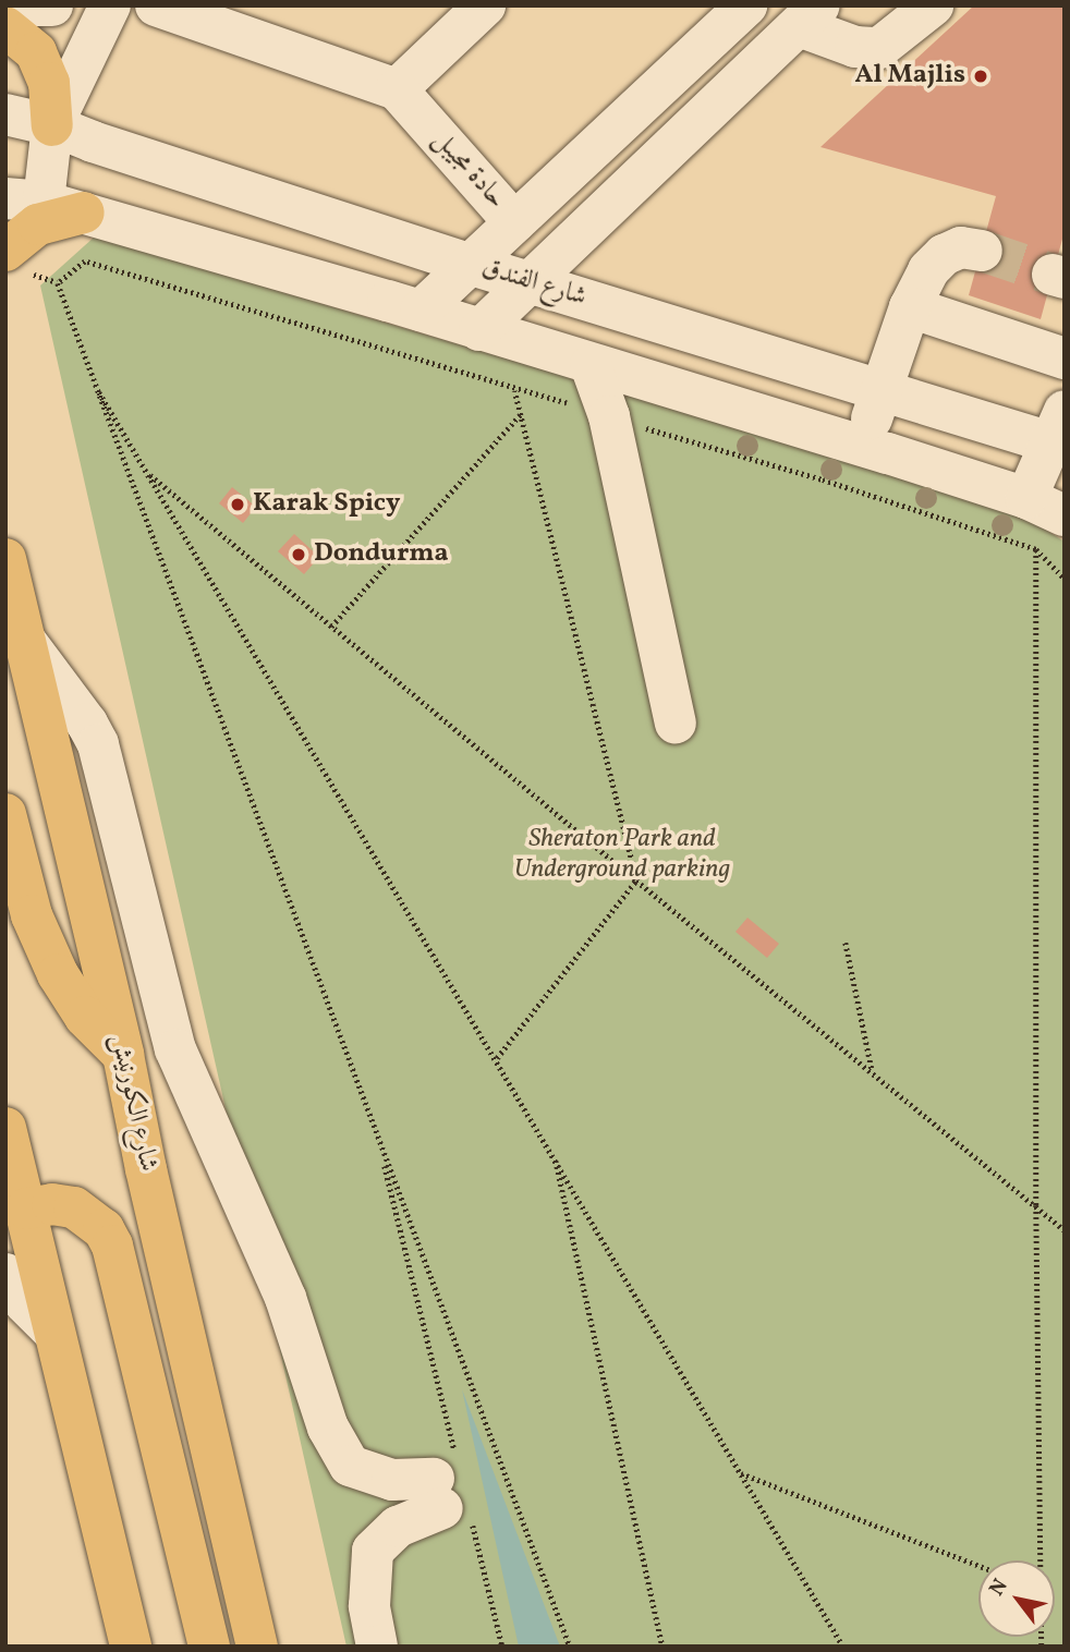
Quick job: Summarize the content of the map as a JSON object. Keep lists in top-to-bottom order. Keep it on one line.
{"streets":{"main road":["شارع الكورنيش"],"street":["حادة مجيبل","شارع الفندق"]},"crossings":[["حادة مجيبل","شارع الفندق"]],"parks":["Sheraton Park and Underground parking"],"places":["Al Majlis","Karak Spicy","Dondurma"],"north":"top left"}
